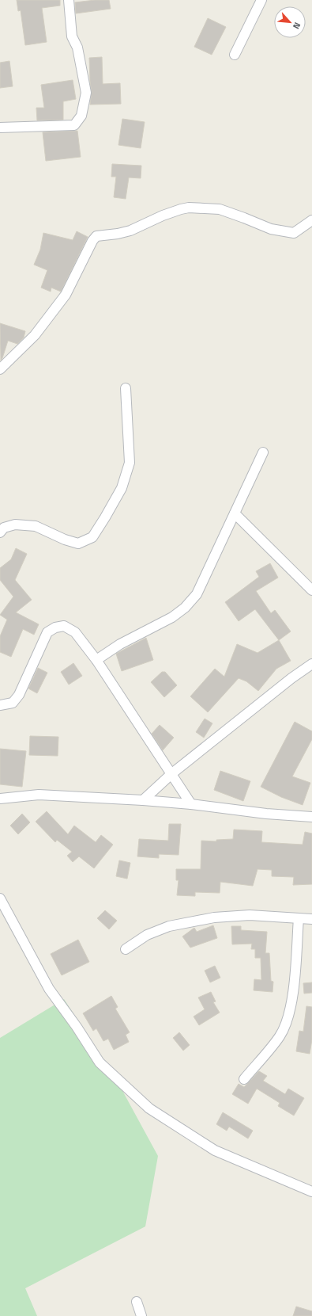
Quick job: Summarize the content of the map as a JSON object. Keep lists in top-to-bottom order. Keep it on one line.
{"north":"bottom right"}
